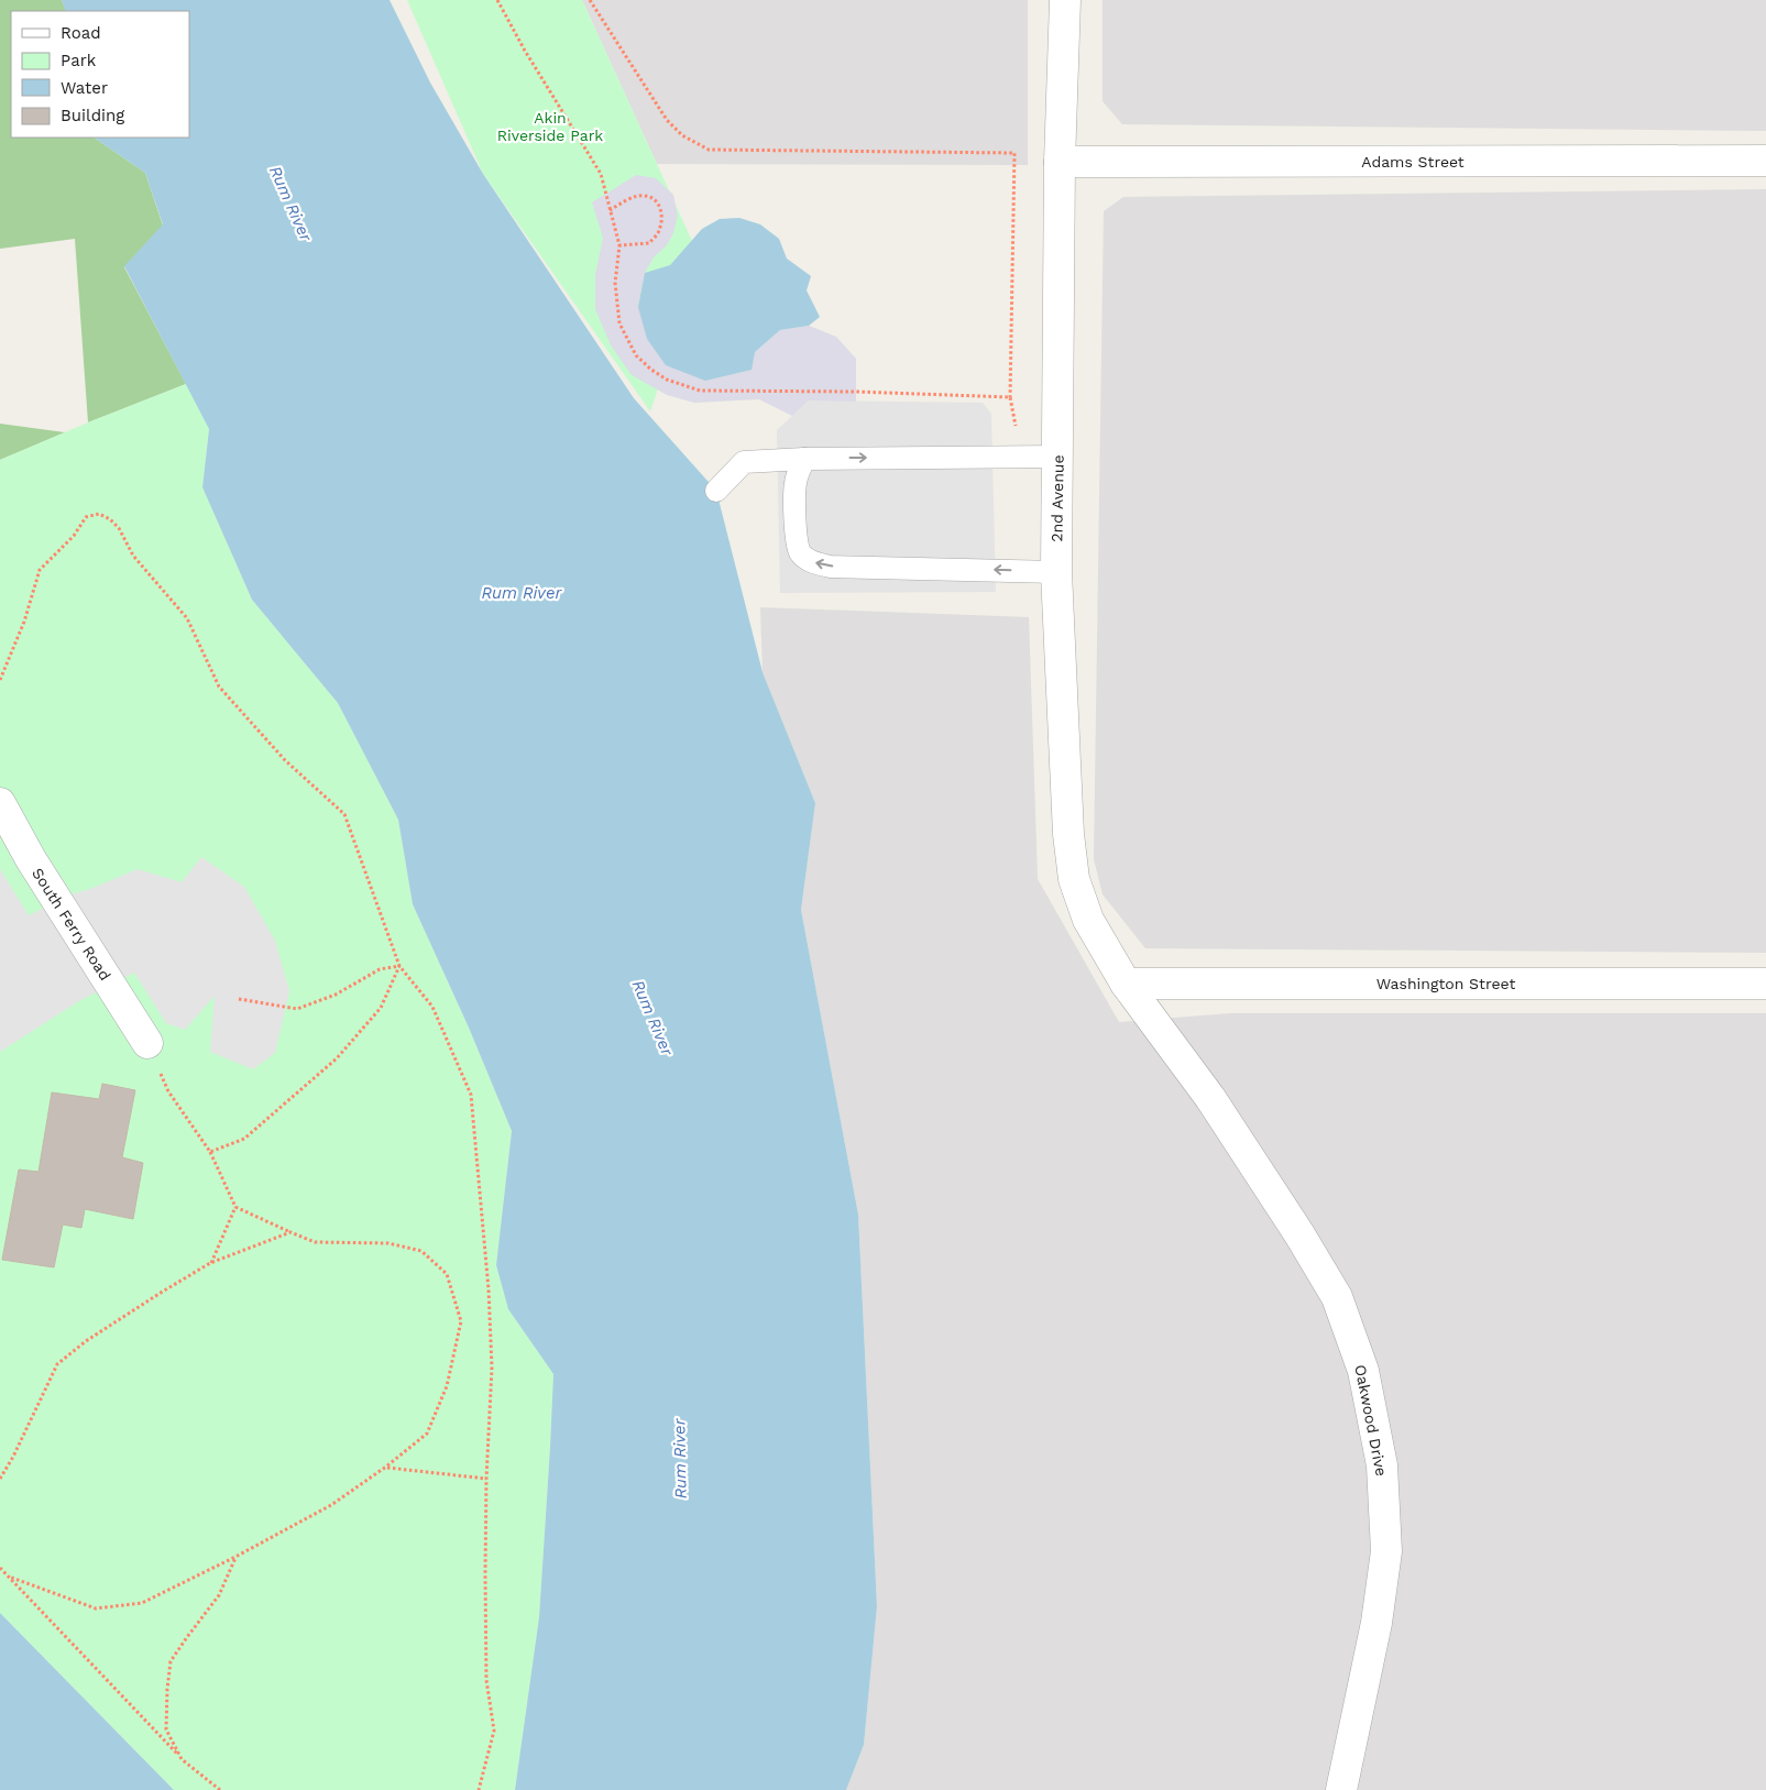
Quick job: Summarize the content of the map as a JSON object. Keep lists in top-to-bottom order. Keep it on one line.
{"streets":{"street":["Adams Street","2nd Avenue","South Ferry Road","Washington Street","Oakwood Drive"]},"crossings":[["Adams Street","2nd Avenue"],["2nd Avenue","Washington Street"],["2nd Avenue","Oakwood Drive"],["Washington Street","Oakwood Drive"]],"water":["Rum River"],"parks":["Akin Riverside Park"],"legend":["Road","Park","Water","Building"]}
